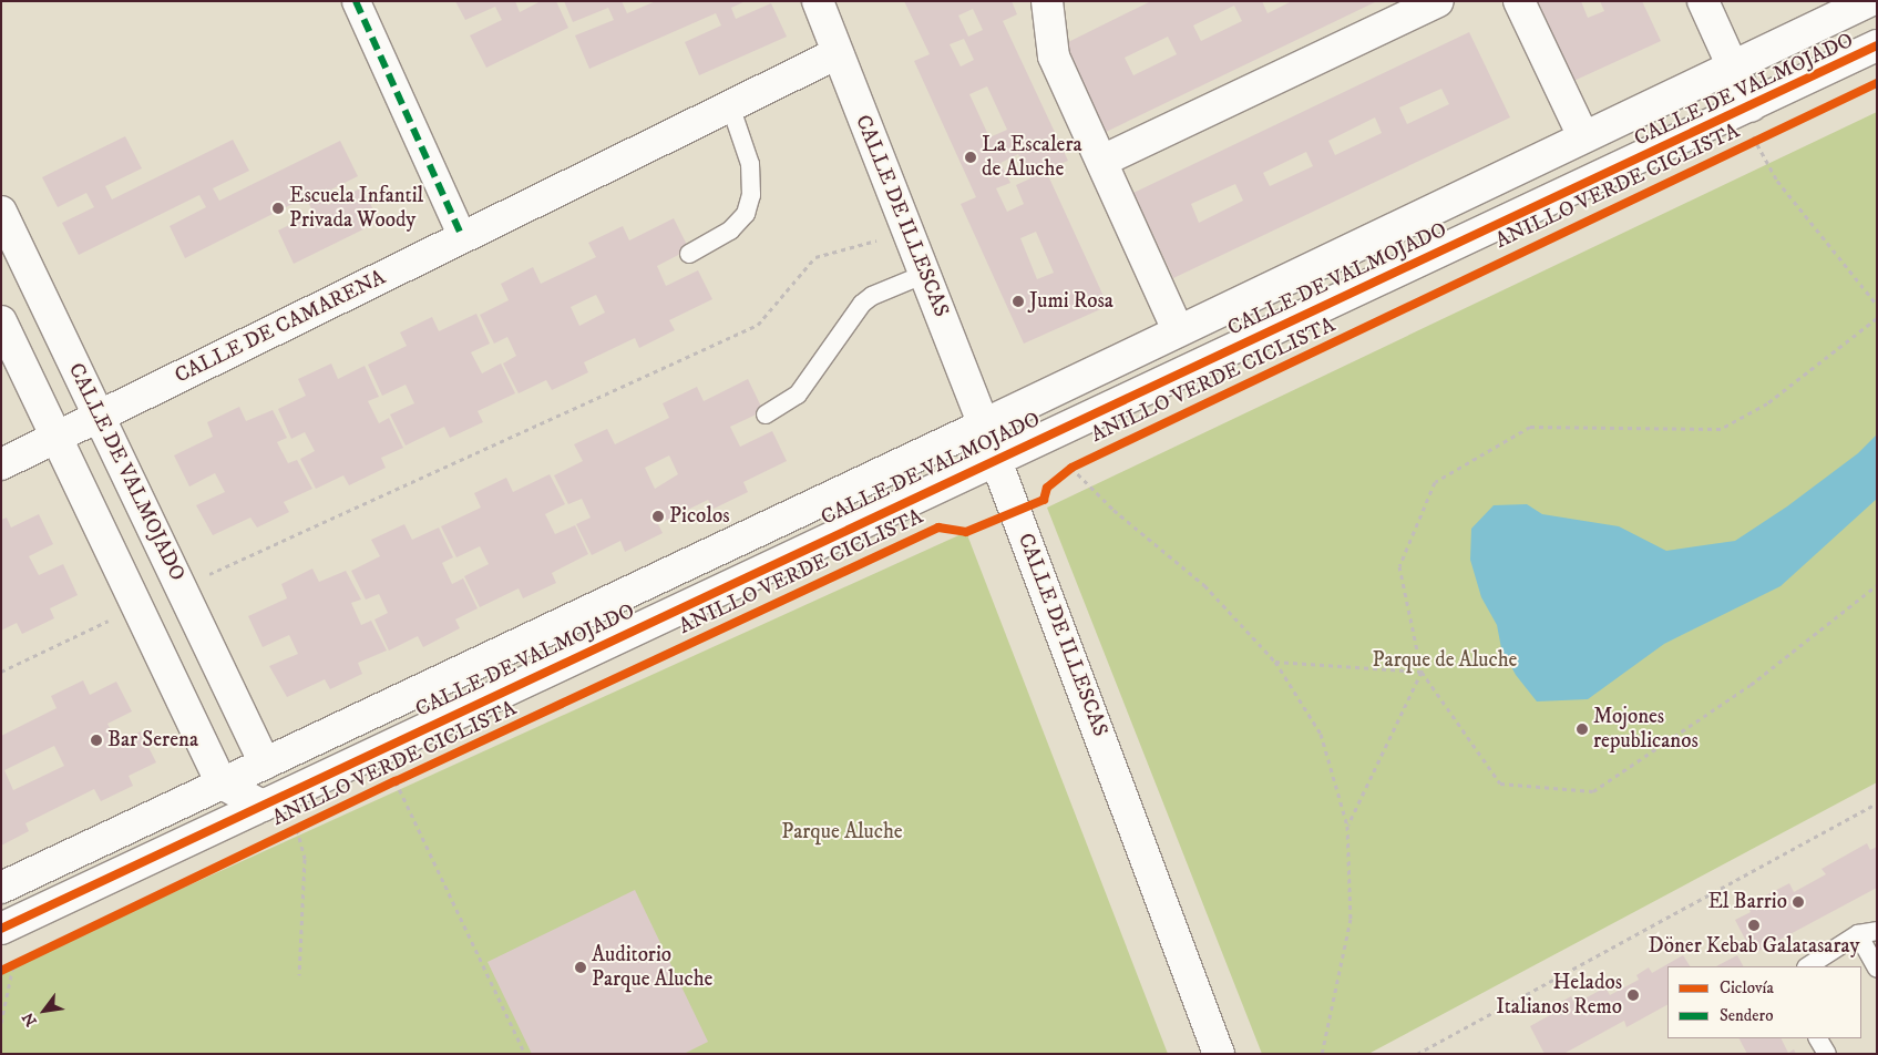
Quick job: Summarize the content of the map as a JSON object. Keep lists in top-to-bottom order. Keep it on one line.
{"streets":{"street":["CALLE DE VALMOJADO","CALLE DE ILLESCAS","CALLE DE CAMARENA"],"cycle path":["ANILLO VERDE CICLISTA"]},"crossings":[["CALLE DE VALMOJADO","CALLE DE ILLESCAS"],["CALLE DE VALMOJADO","CALLE DE CAMARENA"],["CALLE DE ILLESCAS","CALLE DE CAMARENA"]],"parks":["Parque de Aluche","Parque Aluche"],"places":["La Escalera de Aluche","Escuela Infantil Privada Woody","Jumi Rosa","Picolos","Mojones republicanos","Bar Serena","El Barrio","Döner Kebab Galatasaray","Auditorio Parque Aluche","Helados Italianos Remo"],"legend":["Ciclovía","Sendero"],"north":"bottom left"}
